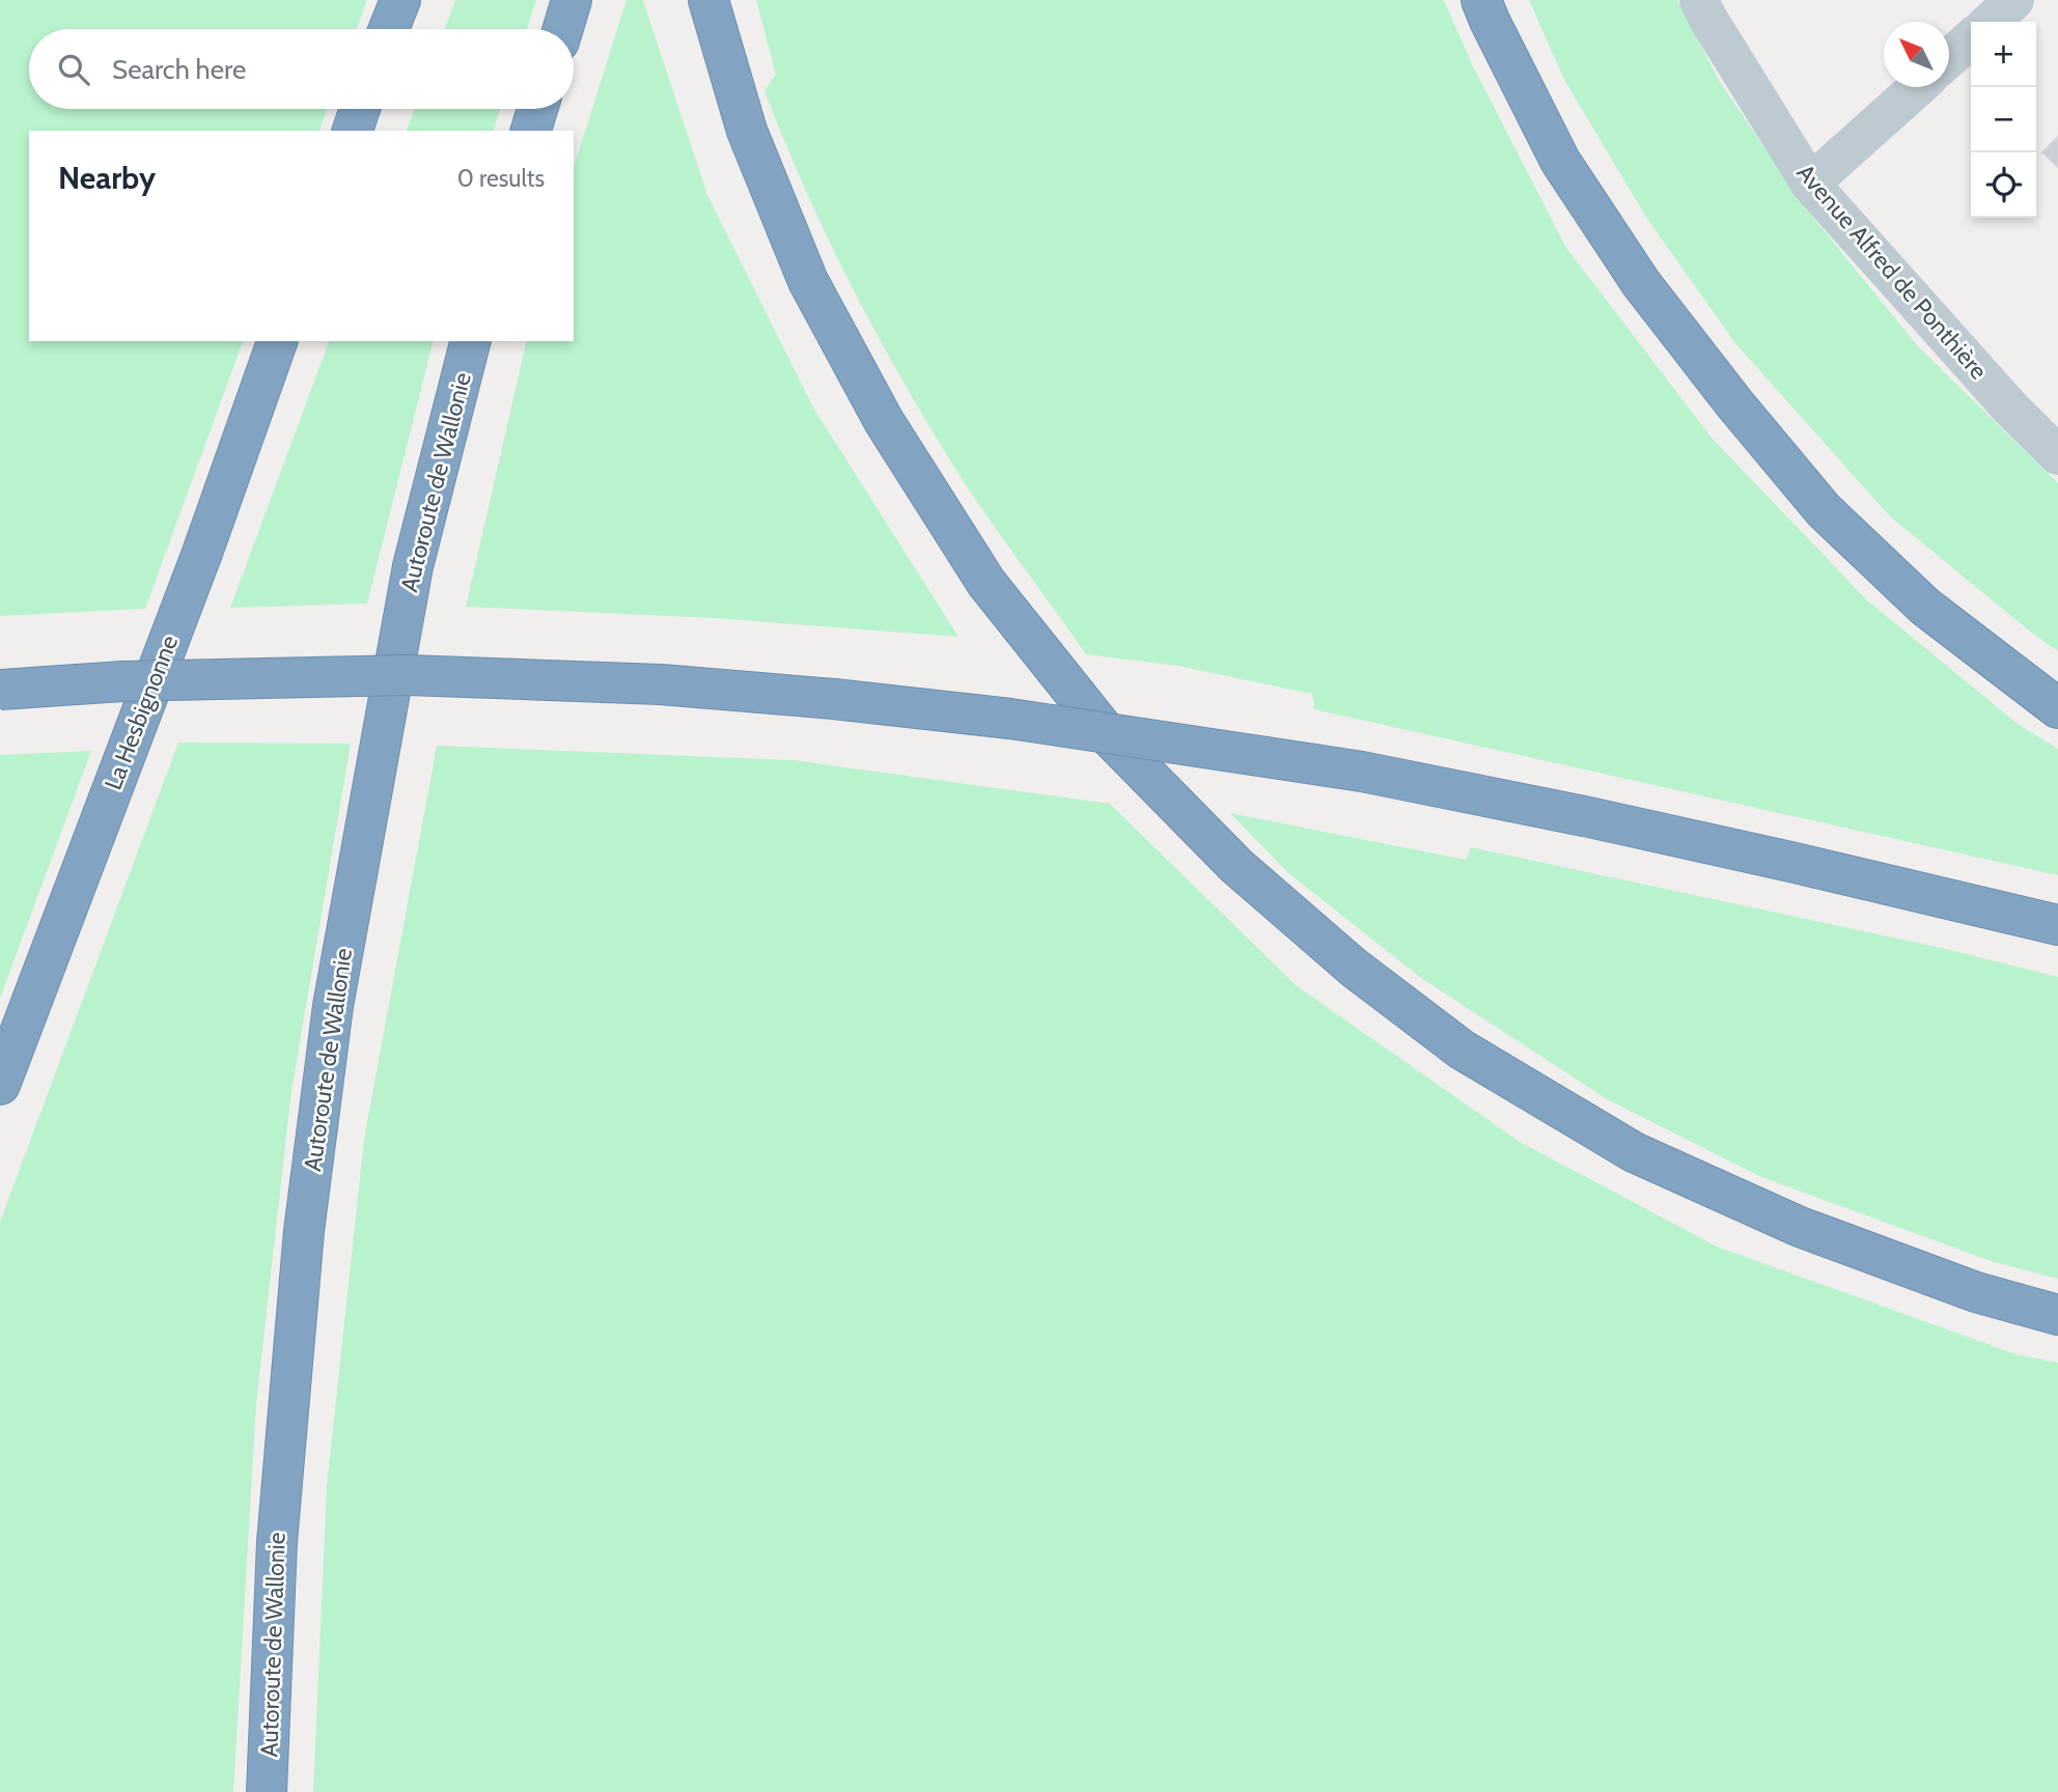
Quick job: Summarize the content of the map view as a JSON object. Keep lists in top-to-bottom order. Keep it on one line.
{"streets":{"highway":["Autoroute de Wallonie","La Hesbignonne"],"street":["Avenue Alfred de Ponthière"]},"north":"top left","page":{"map_buttons":["+","−"],"search":"Search here","heading":["Nearby","0 results"]}}
